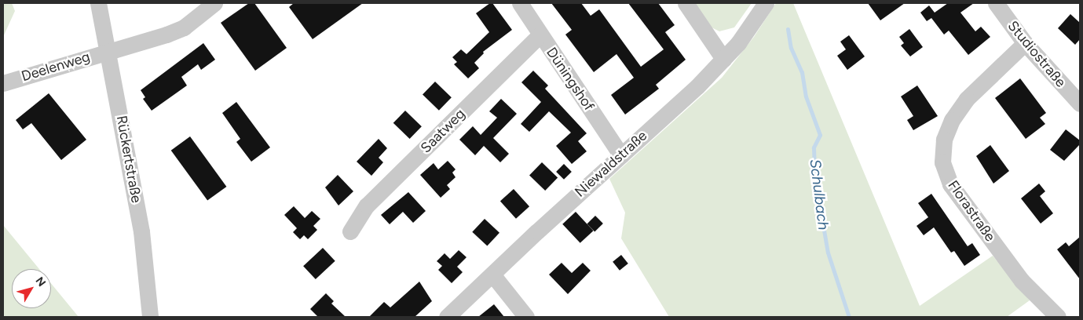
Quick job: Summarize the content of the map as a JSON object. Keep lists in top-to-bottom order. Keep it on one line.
{"streets":{"street":["Studiostraße","Deelenweg","Düningshof","Saatweg","Rückertstraße","Niewaldstraße","Florastraße"]},"crossings":[["Studiostraße","Florastraße"],["Deelenweg","Rückertstraße"],["Düningshof","Saatweg"],["Düningshof","Niewaldstraße"]],"water":["Schulbach"],"north":"top right"}
